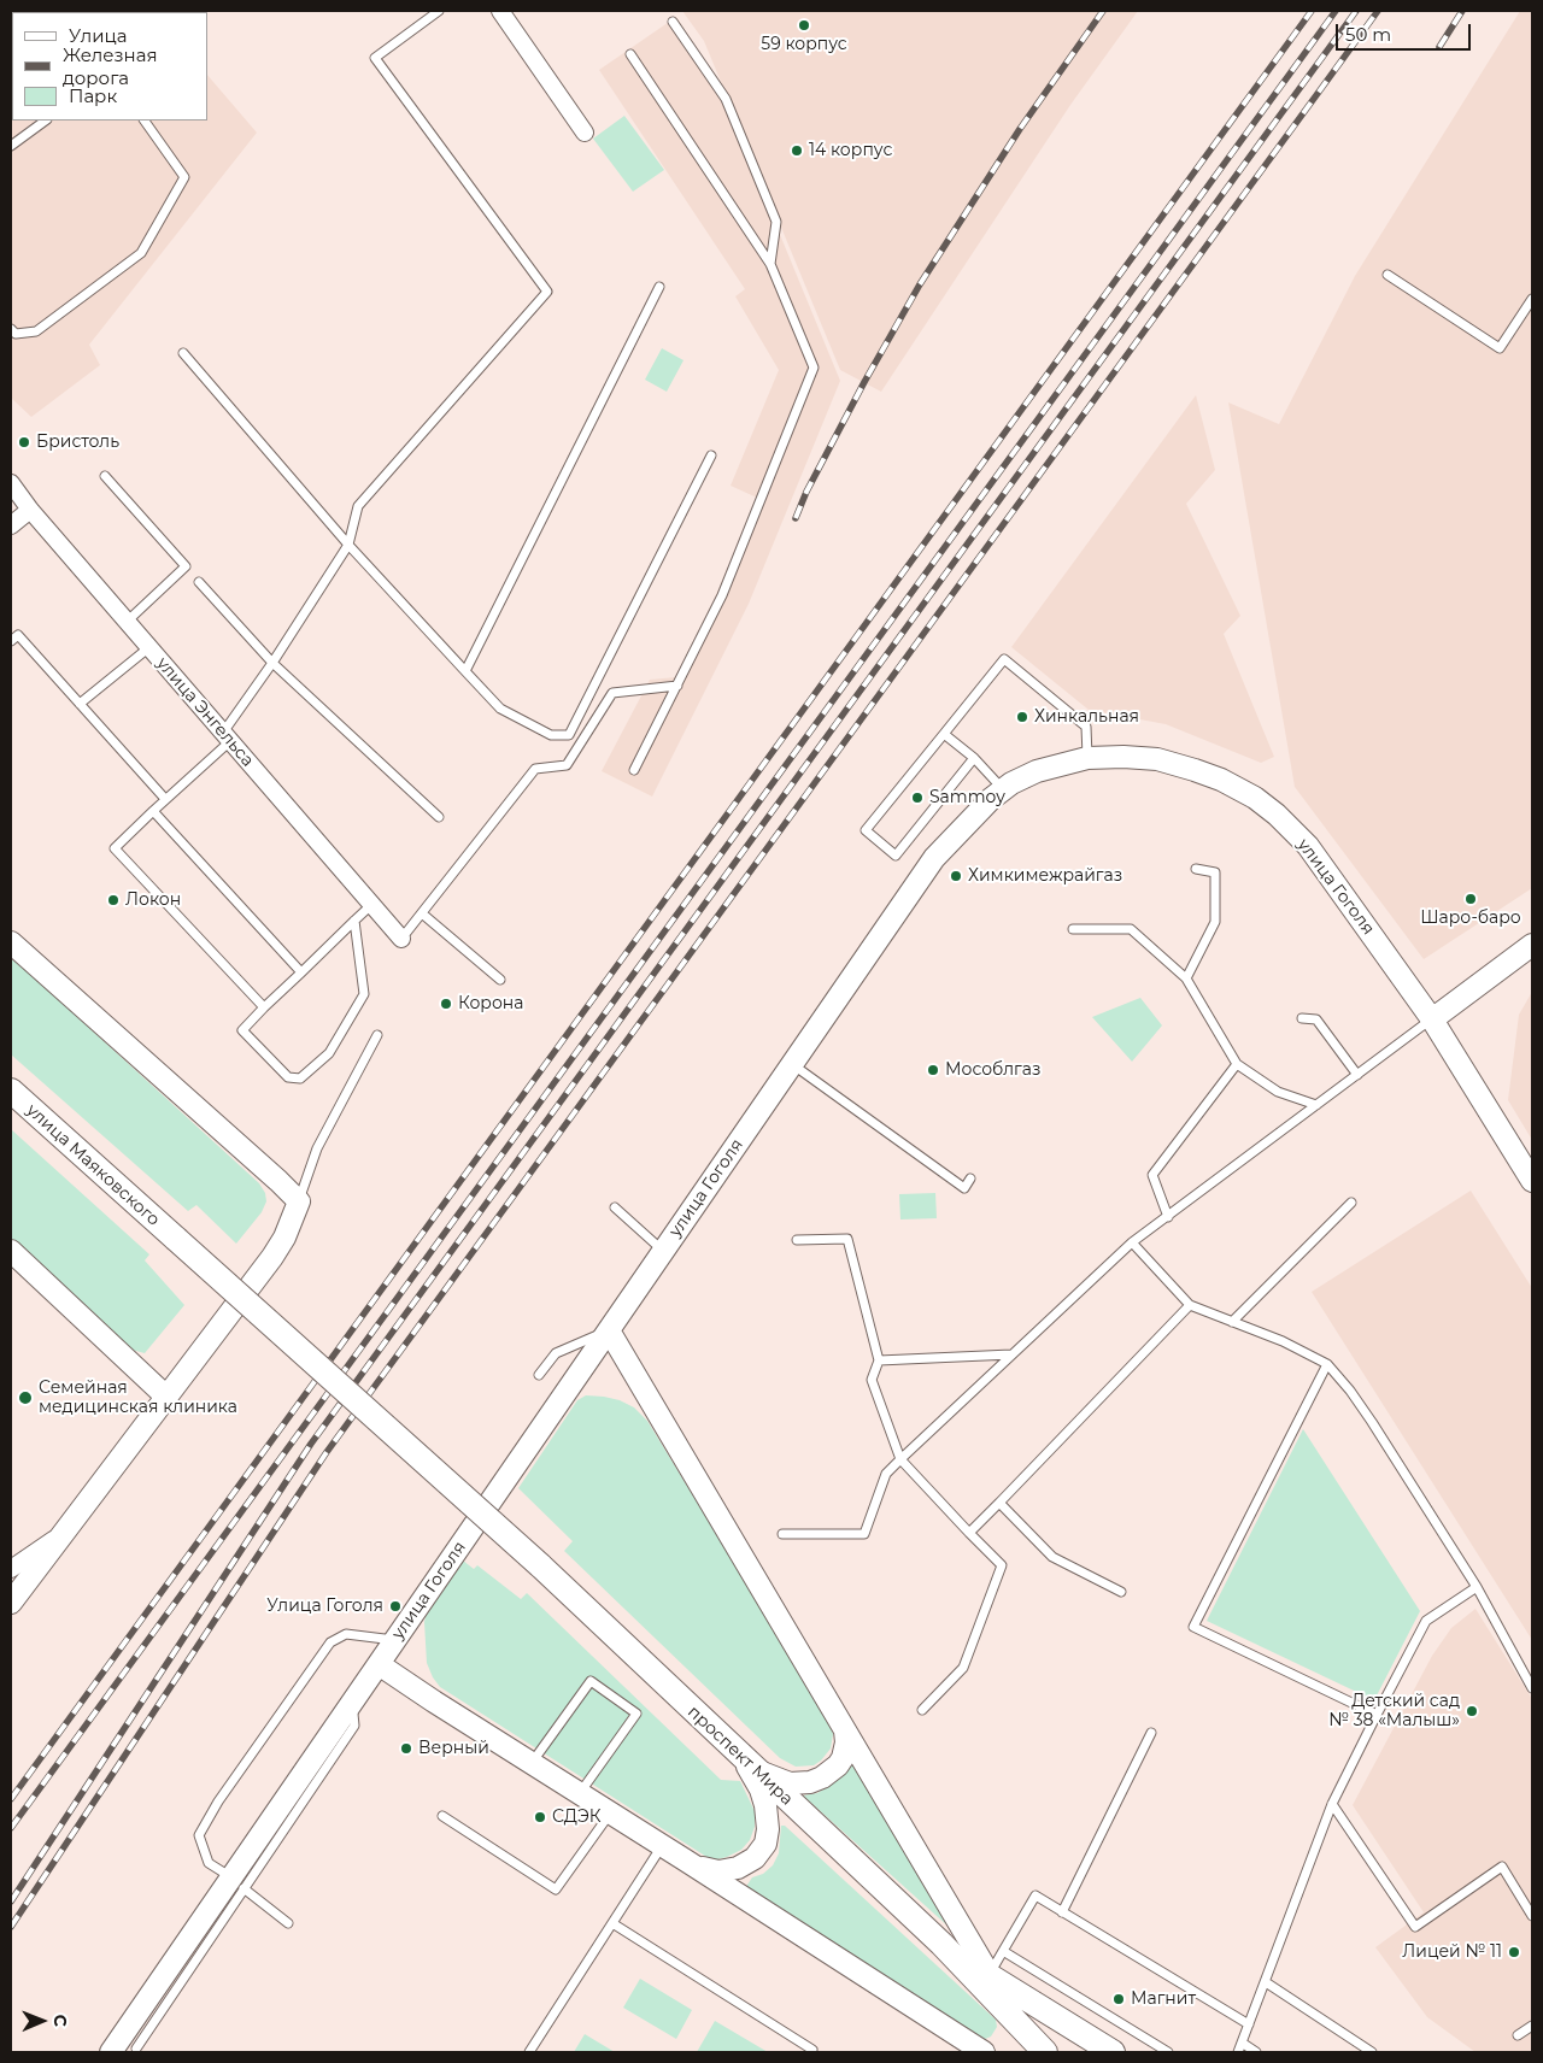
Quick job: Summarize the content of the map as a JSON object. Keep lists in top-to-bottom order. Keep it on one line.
{"streets":{"main road":["улица Маяковского","проспект Мира"],"street":["улица Энгельса","улица Гоголя"]},"crossings":[["улица Маяковского","проспект Мира"]],"places":["59 корпус","14 корпус","Бристоль","Хинкальная","Sammoy","Химкимежрайгаз","Шаро-баро","Локон","Корона","Мособлгаз","Семейная медицинская клиника","Улица Гоголя","Детский сад № 38 «Малыш»","Верный","СДЭК","Лицей № 11","Магнит"],"legend":["Улица","Железная дорога","Парк"],"scale_bar":"50 m","north":"right"}
